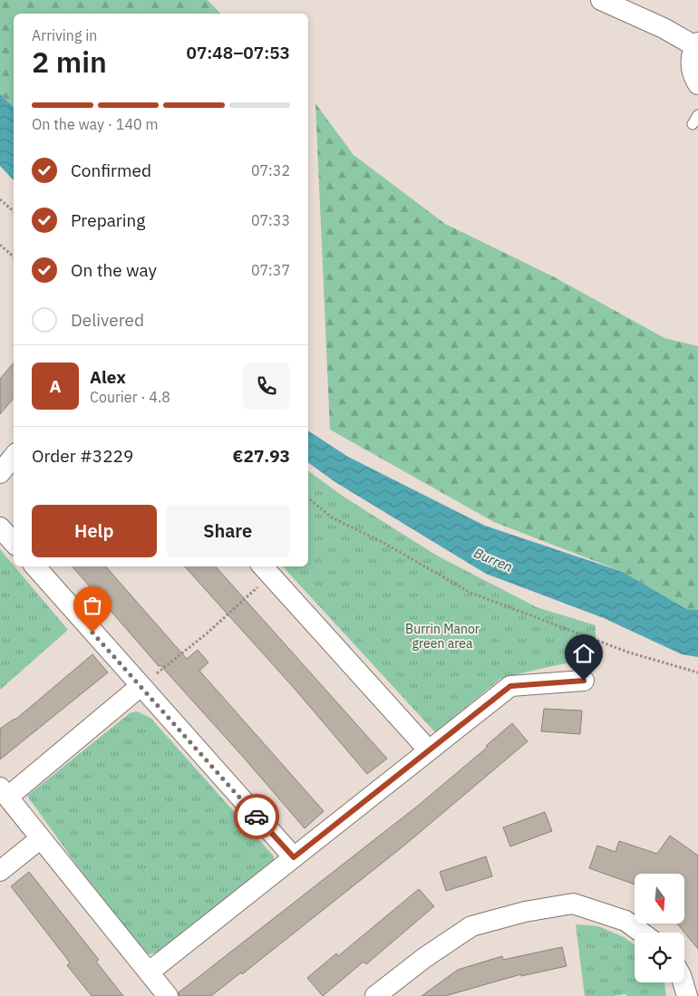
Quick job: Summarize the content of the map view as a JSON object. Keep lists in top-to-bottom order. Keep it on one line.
{"water":["Burren"],"parks":["Burrin Manor green area"],"north":"bottom","page":{"heading":["2 min","Arriving in","07:48–07:53"],"panel":["Alex","Courier · 4.8","Order #3229","€27.93"],"bar":"On the way · 140 m","list":[["Confirmed","07:32"],["Preparing","07:33"],["On the way","07:37"],"Delivered"],"round":"A","buttons":["Help","Share"]}}
